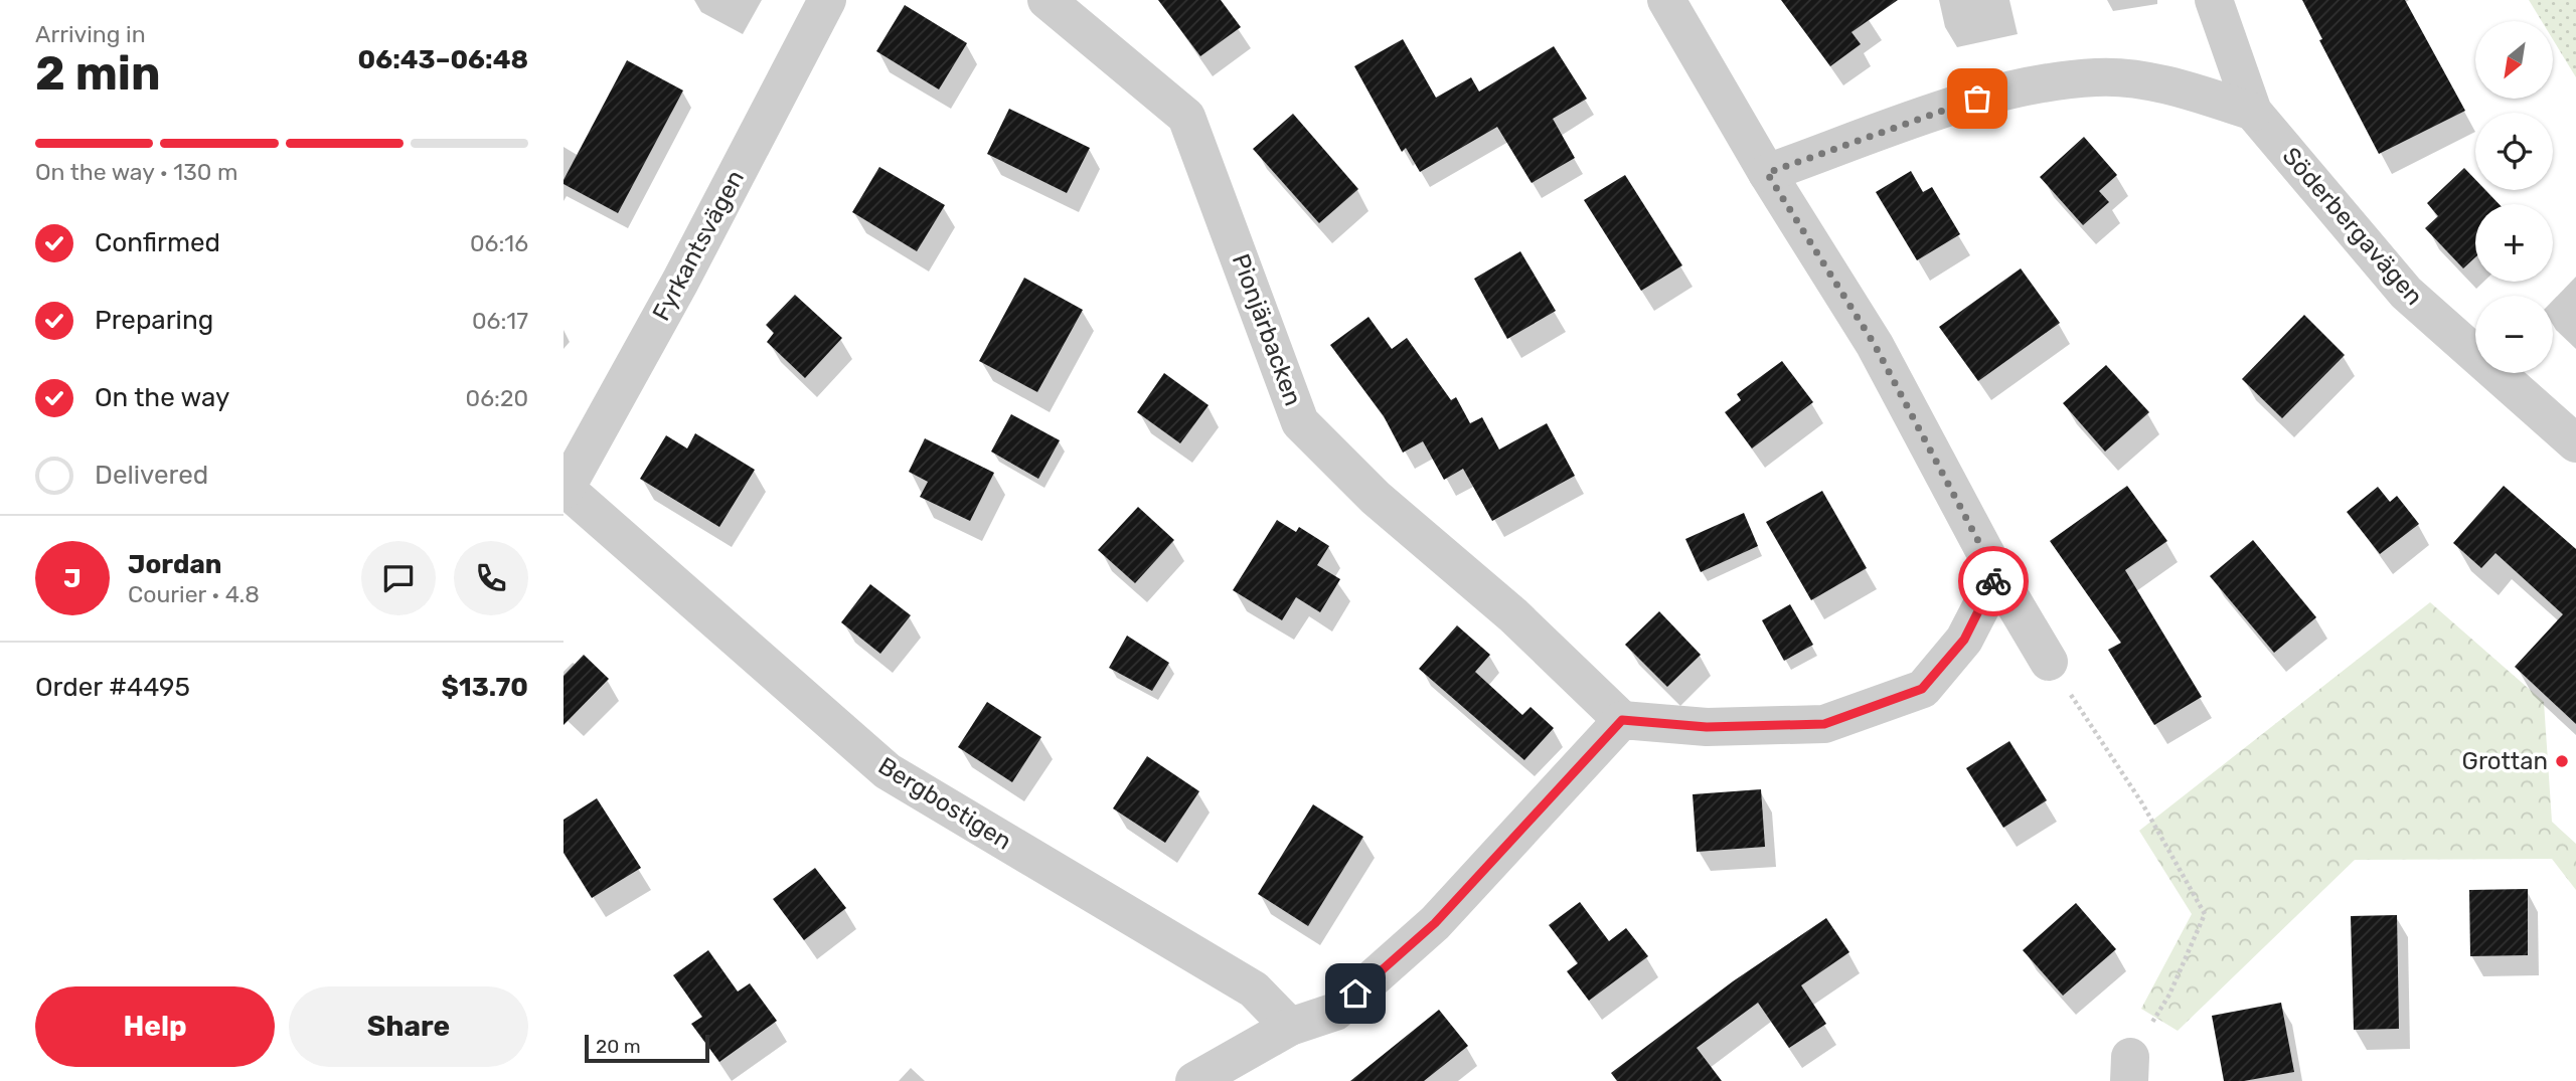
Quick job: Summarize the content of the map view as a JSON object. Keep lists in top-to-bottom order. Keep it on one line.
{"streets":{"street":["Söderbergavägen","Fyrkantsvägen","Pionjärbacken","Bergbostigen"]},"crossings":[["Fyrkantsvägen","Bergbostigen"]],"places":["Grottan"],"scale_bar":"20 m","north":"bottom left","page":{"heading":["2 min","Arriving in","06:43–06:48"],"panel":["Jordan","Courier · 4.8","Order #4495","$13.70"],"map_buttons":["+","−"],"bar":"On the way · 130 m","list":[["Confirmed","06:16"],["Preparing","06:17"],["On the way","06:20"],"Delivered"],"round":"J","buttons":["Help","Share"],"scale":"20 m"}}
